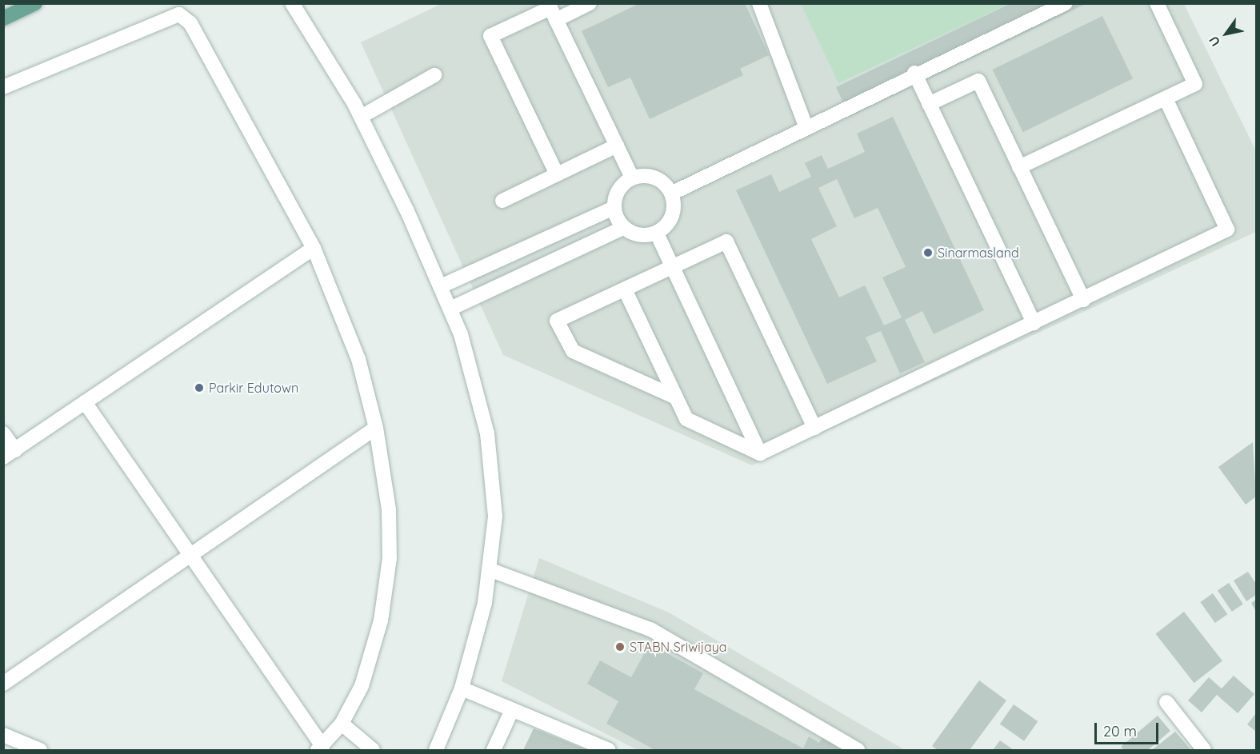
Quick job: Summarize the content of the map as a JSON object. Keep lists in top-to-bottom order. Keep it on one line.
{"places":["Sinarmasland","Parkir Edutown","STABN Sriwijaya"],"scale_bar":"20 m","north":"bottom left"}
